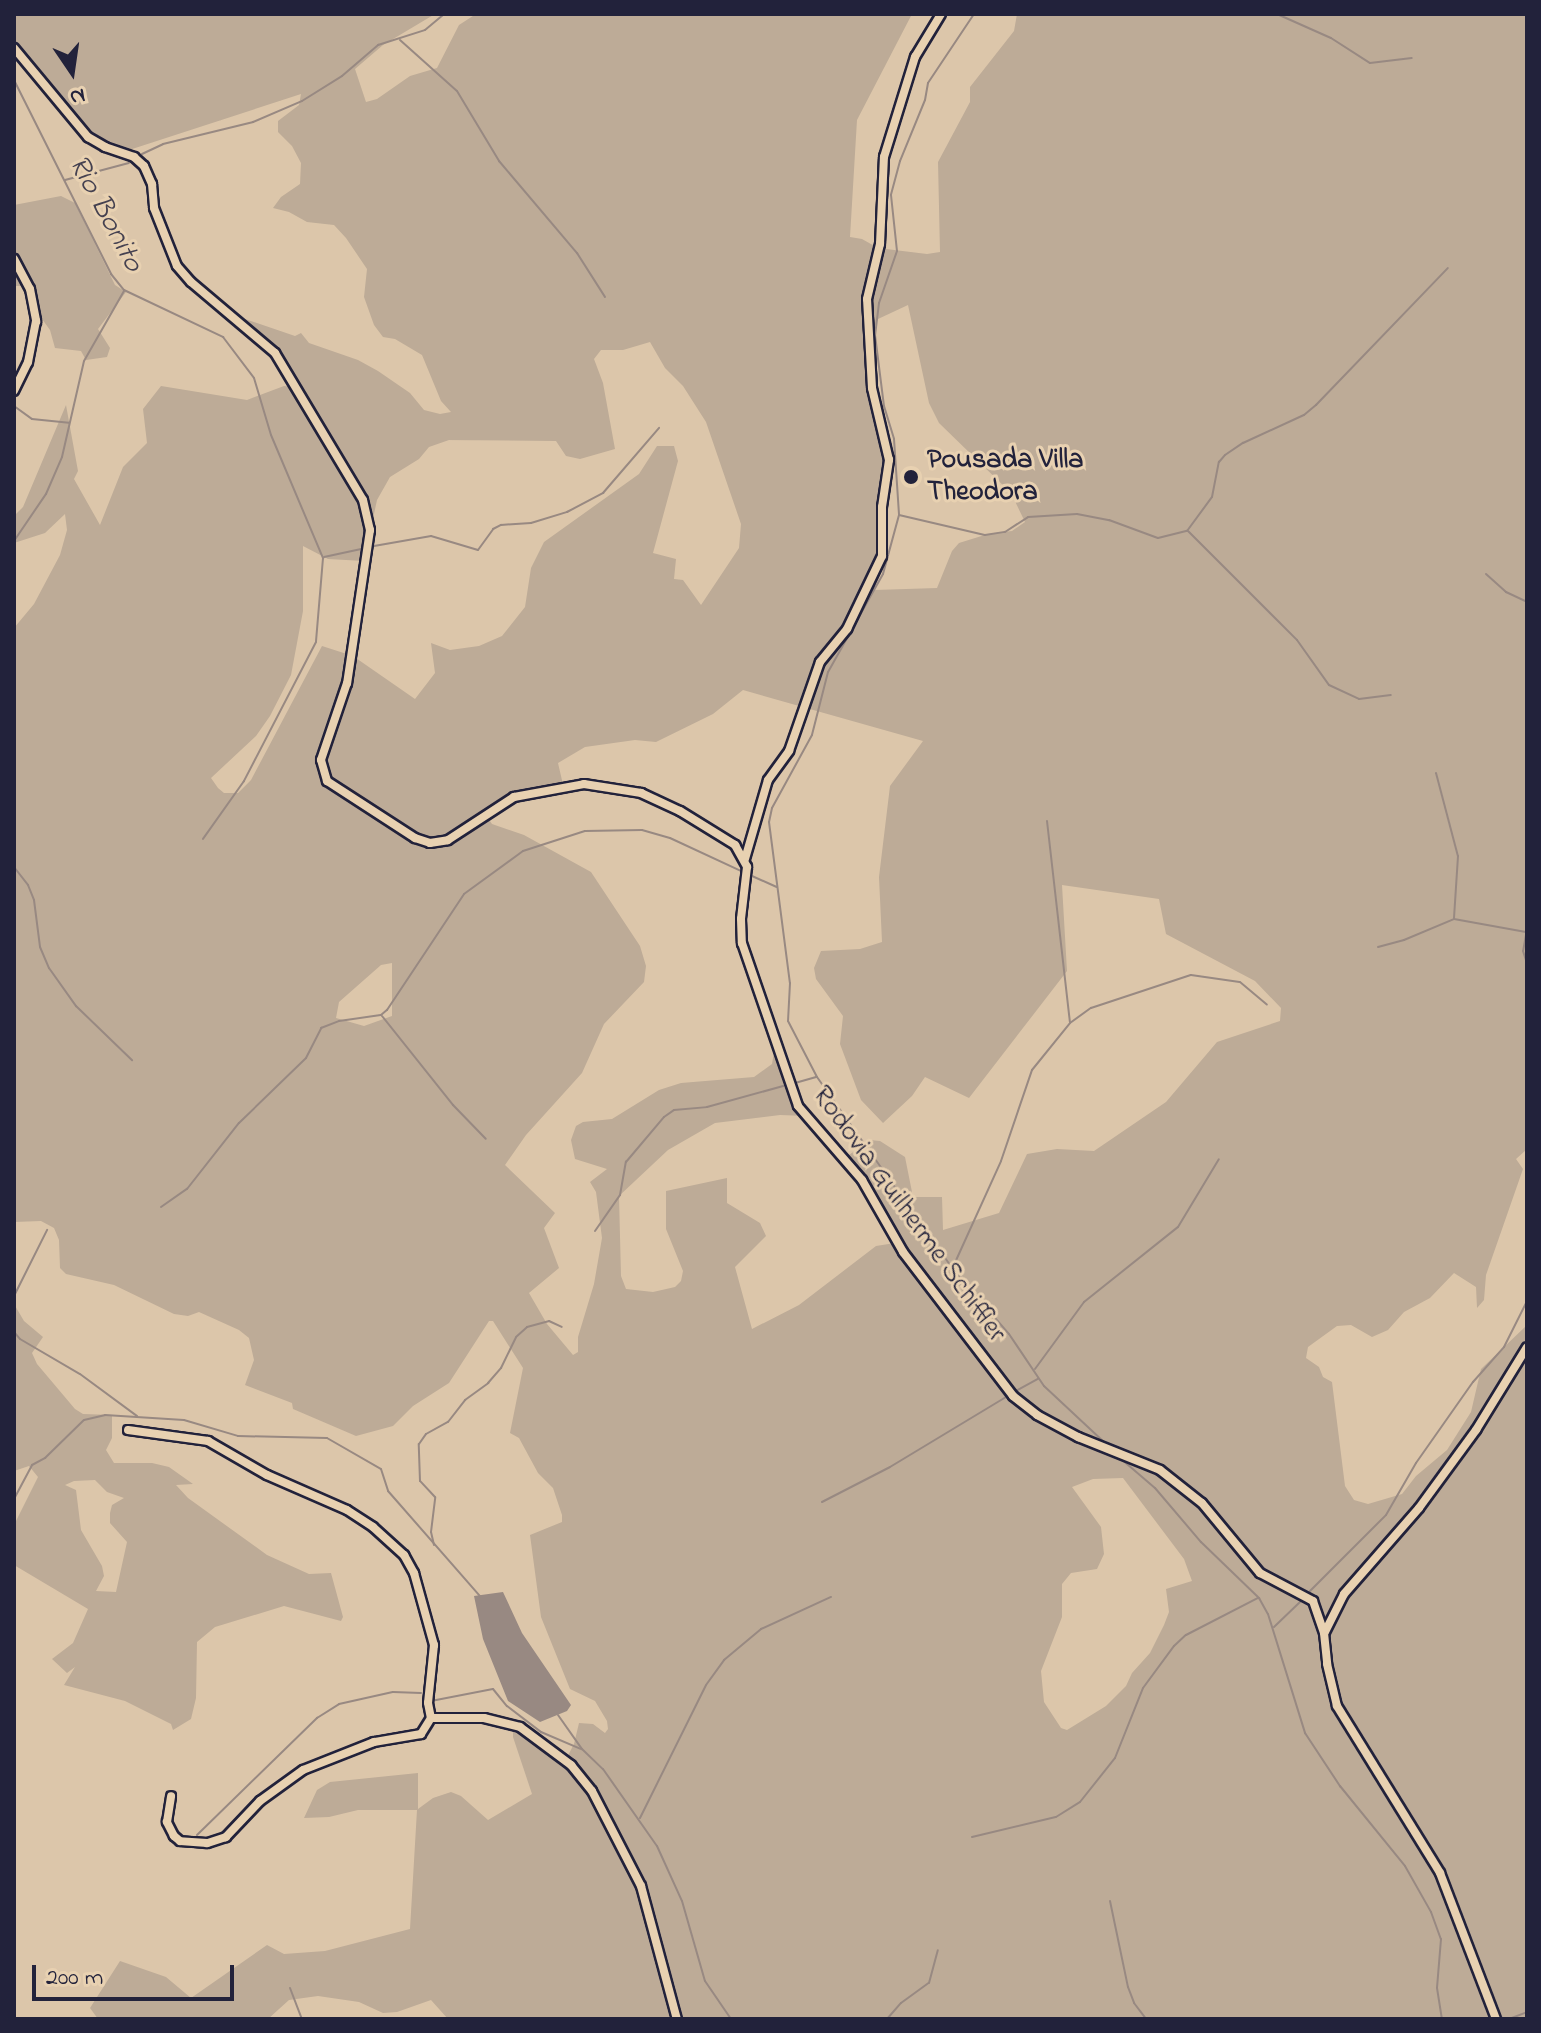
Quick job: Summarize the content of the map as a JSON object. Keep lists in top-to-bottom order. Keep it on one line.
{"streets":{"street":["Rodovia Guilherme Schiffler"]},"water":["Rio Bonito"],"places":["Pousada Villa Theodora"],"scale_bar":"200 m","north":"bottom"}
